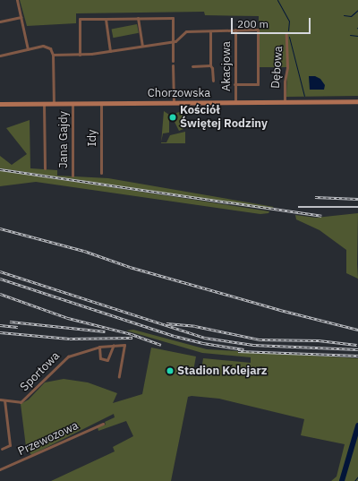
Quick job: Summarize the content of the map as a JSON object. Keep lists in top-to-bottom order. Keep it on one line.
{"streets":{"main road":["Chorzowska"],"street":["Akacjowa","Dębowa","Idy","Jana Gajdy","Sportowa","Przewozowa"]},"crossings":[["Akacjowa","Chorzowska"],["Dębowa","Chorzowska"],["Chorzowska","Idy"],["Chorzowska","Jana Gajdy"]],"places":["Kościół Świętej Rodziny","Stadion Kolejarz"],"scale_bar":"200 m"}
